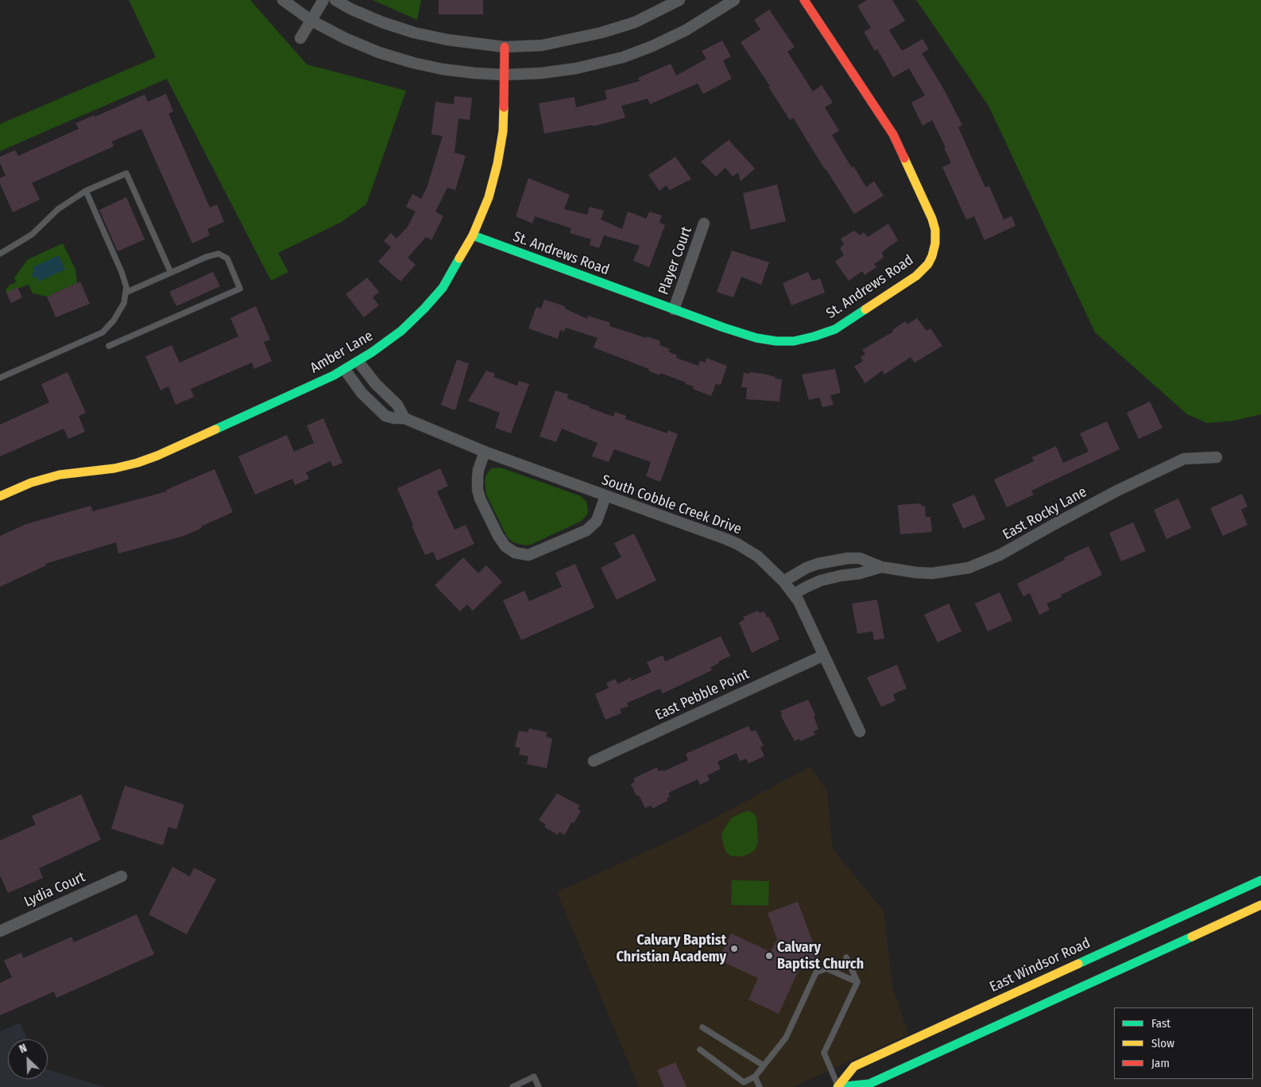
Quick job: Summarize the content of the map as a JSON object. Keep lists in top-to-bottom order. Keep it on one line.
{"streets":{"street":["St. Andrews Road","Player Court","Amber Lane","South Cobble Creek Drive","East Rocky Lane","East Pebble Point","Lydia Court","East Windsor Road"]},"crossings":[["St. Andrews Road","Player Court"],["St. Andrews Road","Amber Lane"],["Amber Lane","South Cobble Creek Drive"],["South Cobble Creek Drive","East Rocky Lane"],["South Cobble Creek Drive","East Pebble Point"]],"places":["Calvary Baptist Christian Academy","Calvary Baptist Church"],"legend":["Fast","Slow","Jam"],"north":"top left"}
